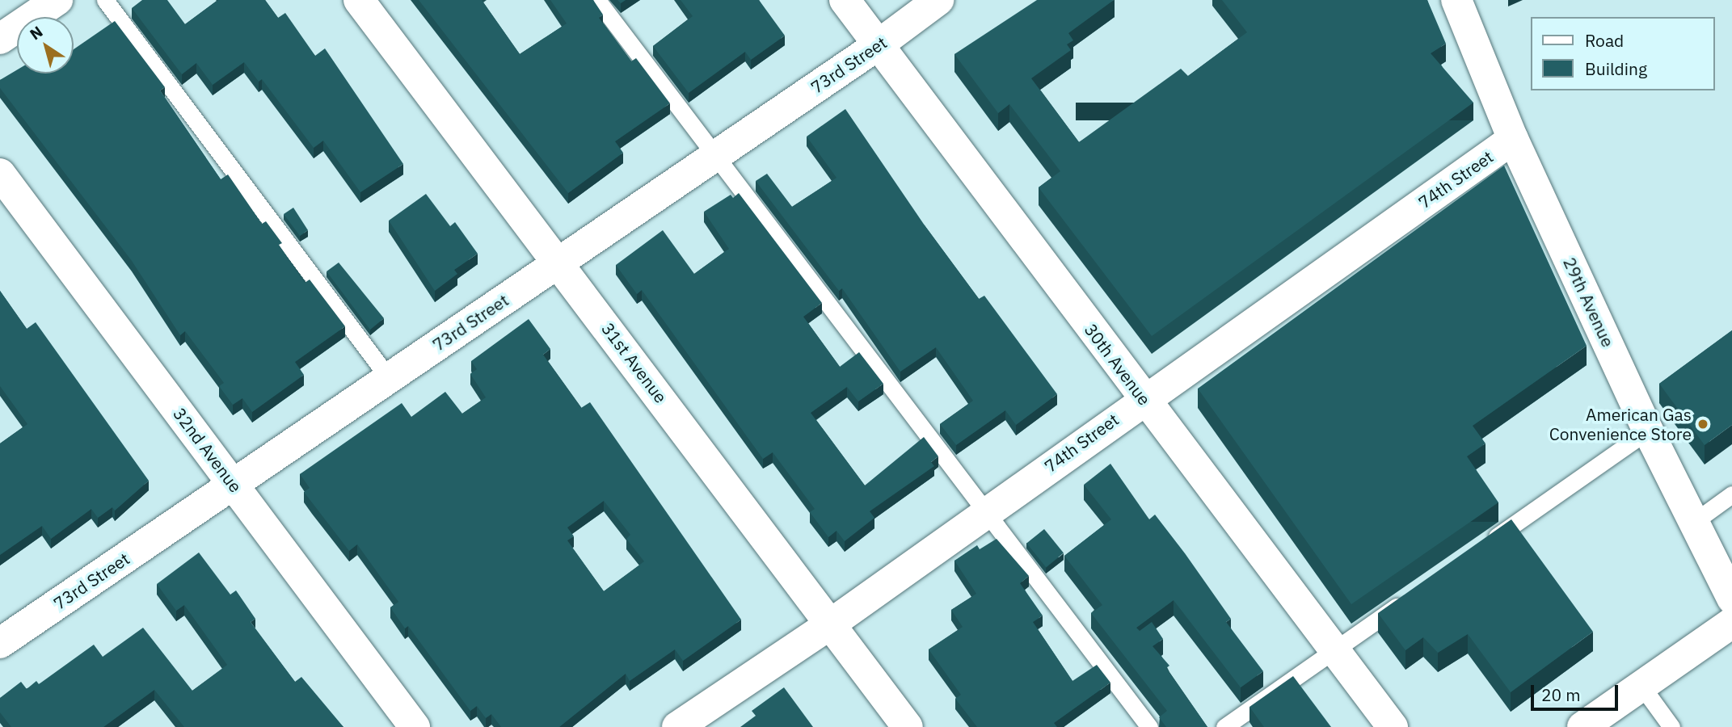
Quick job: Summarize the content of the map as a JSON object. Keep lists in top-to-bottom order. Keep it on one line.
{"streets":{"street":["73rd Street","74th Street","29th Avenue","31st Avenue","30th Avenue","32nd Avenue"]},"crossings":[["73rd Street","31st Avenue"],["73rd Street","30th Avenue"],["73rd Street","32nd Avenue"],["74th Street","29th Avenue"],["74th Street","31st Avenue"],["74th Street","30th Avenue"]],"places":["American Gas Convenience Store"],"legend":["Road","Building"],"scale_bar":"20 m","north":"top left"}
